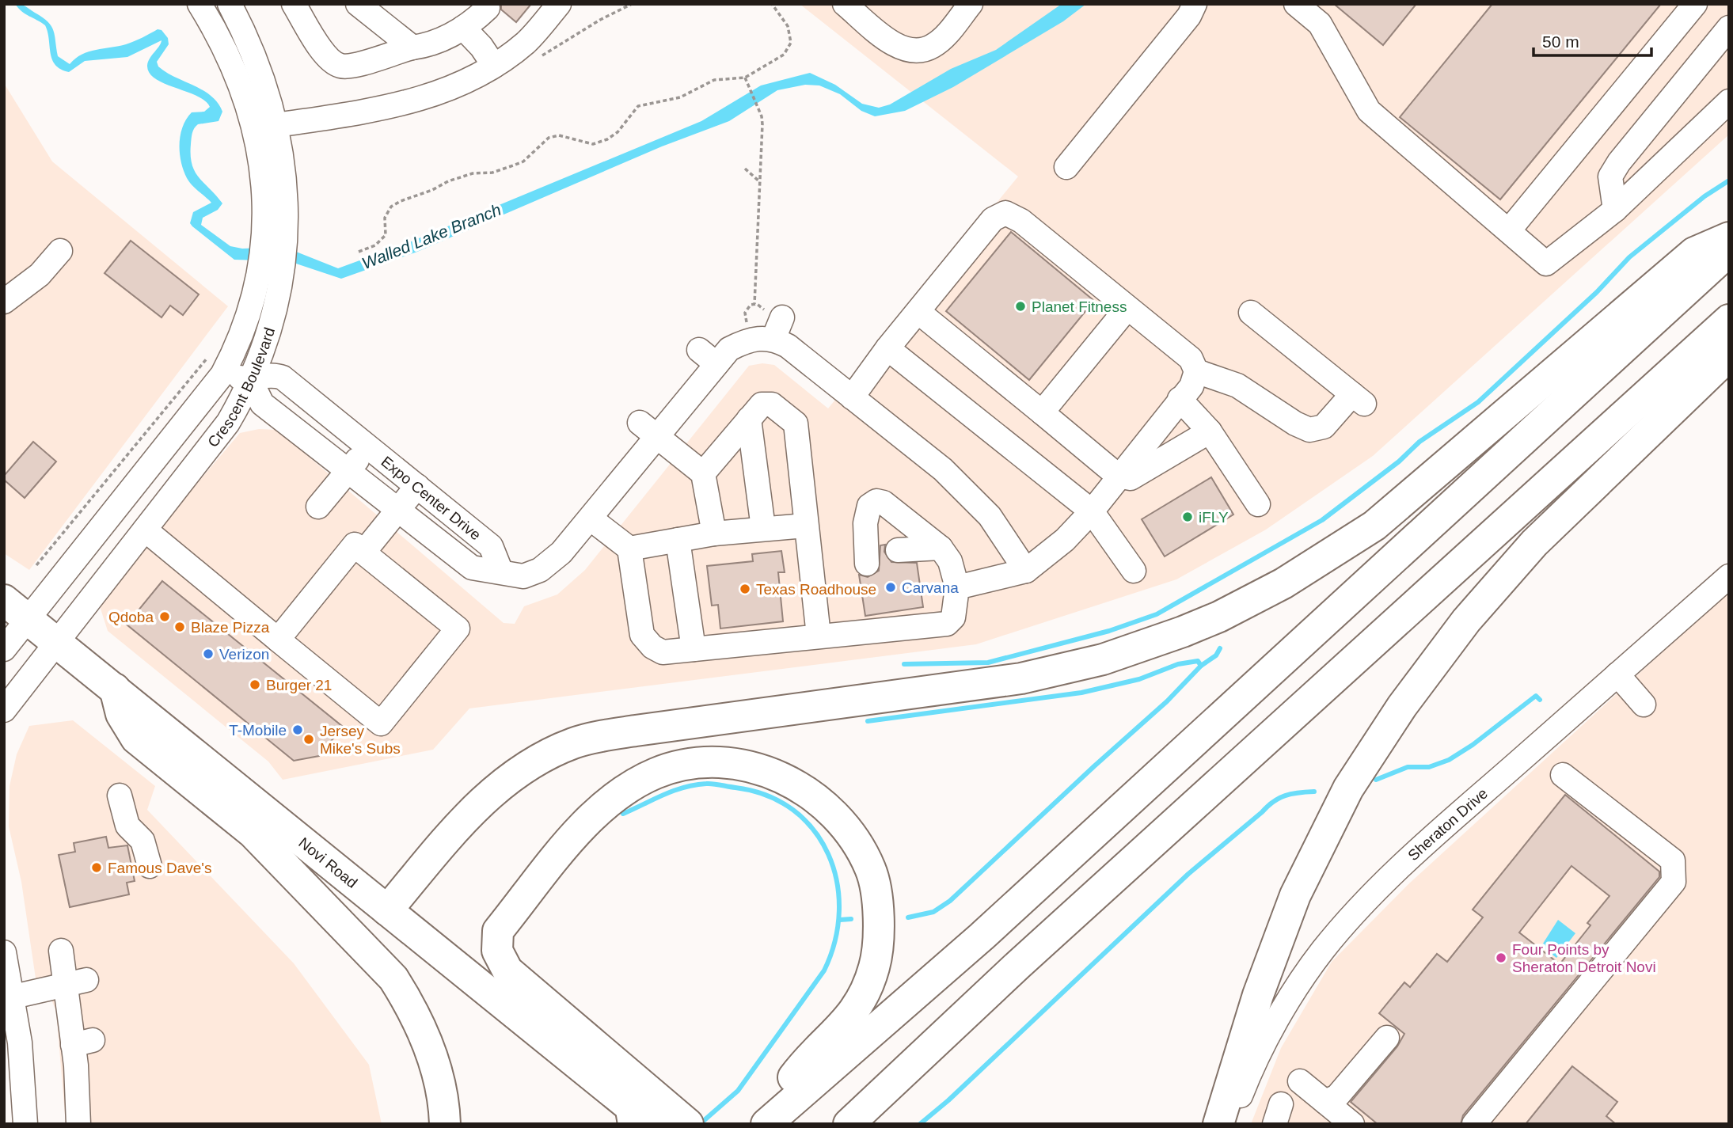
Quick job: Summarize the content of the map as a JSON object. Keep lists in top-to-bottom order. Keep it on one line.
{"streets":{"main road":["Novi Road"],"street":["Crescent Boulevard","Expo Center Drive","Sheraton Drive"]},"crossings":[["Crescent Boulevard","Expo Center Drive"],["Crescent Boulevard","Novi Road"]],"water":["Walled Lake Branch"],"places":["Planet Fitness","iFLY","Carvana","Texas Roadhouse","Qdoba","Blaze Pizza","Verizon","Burger 21","T-Mobile","Jersey Mike's Subs","Famous Dave's","Four Points by Sheraton Detroit Novi"],"scale_bar":"50 m"}
